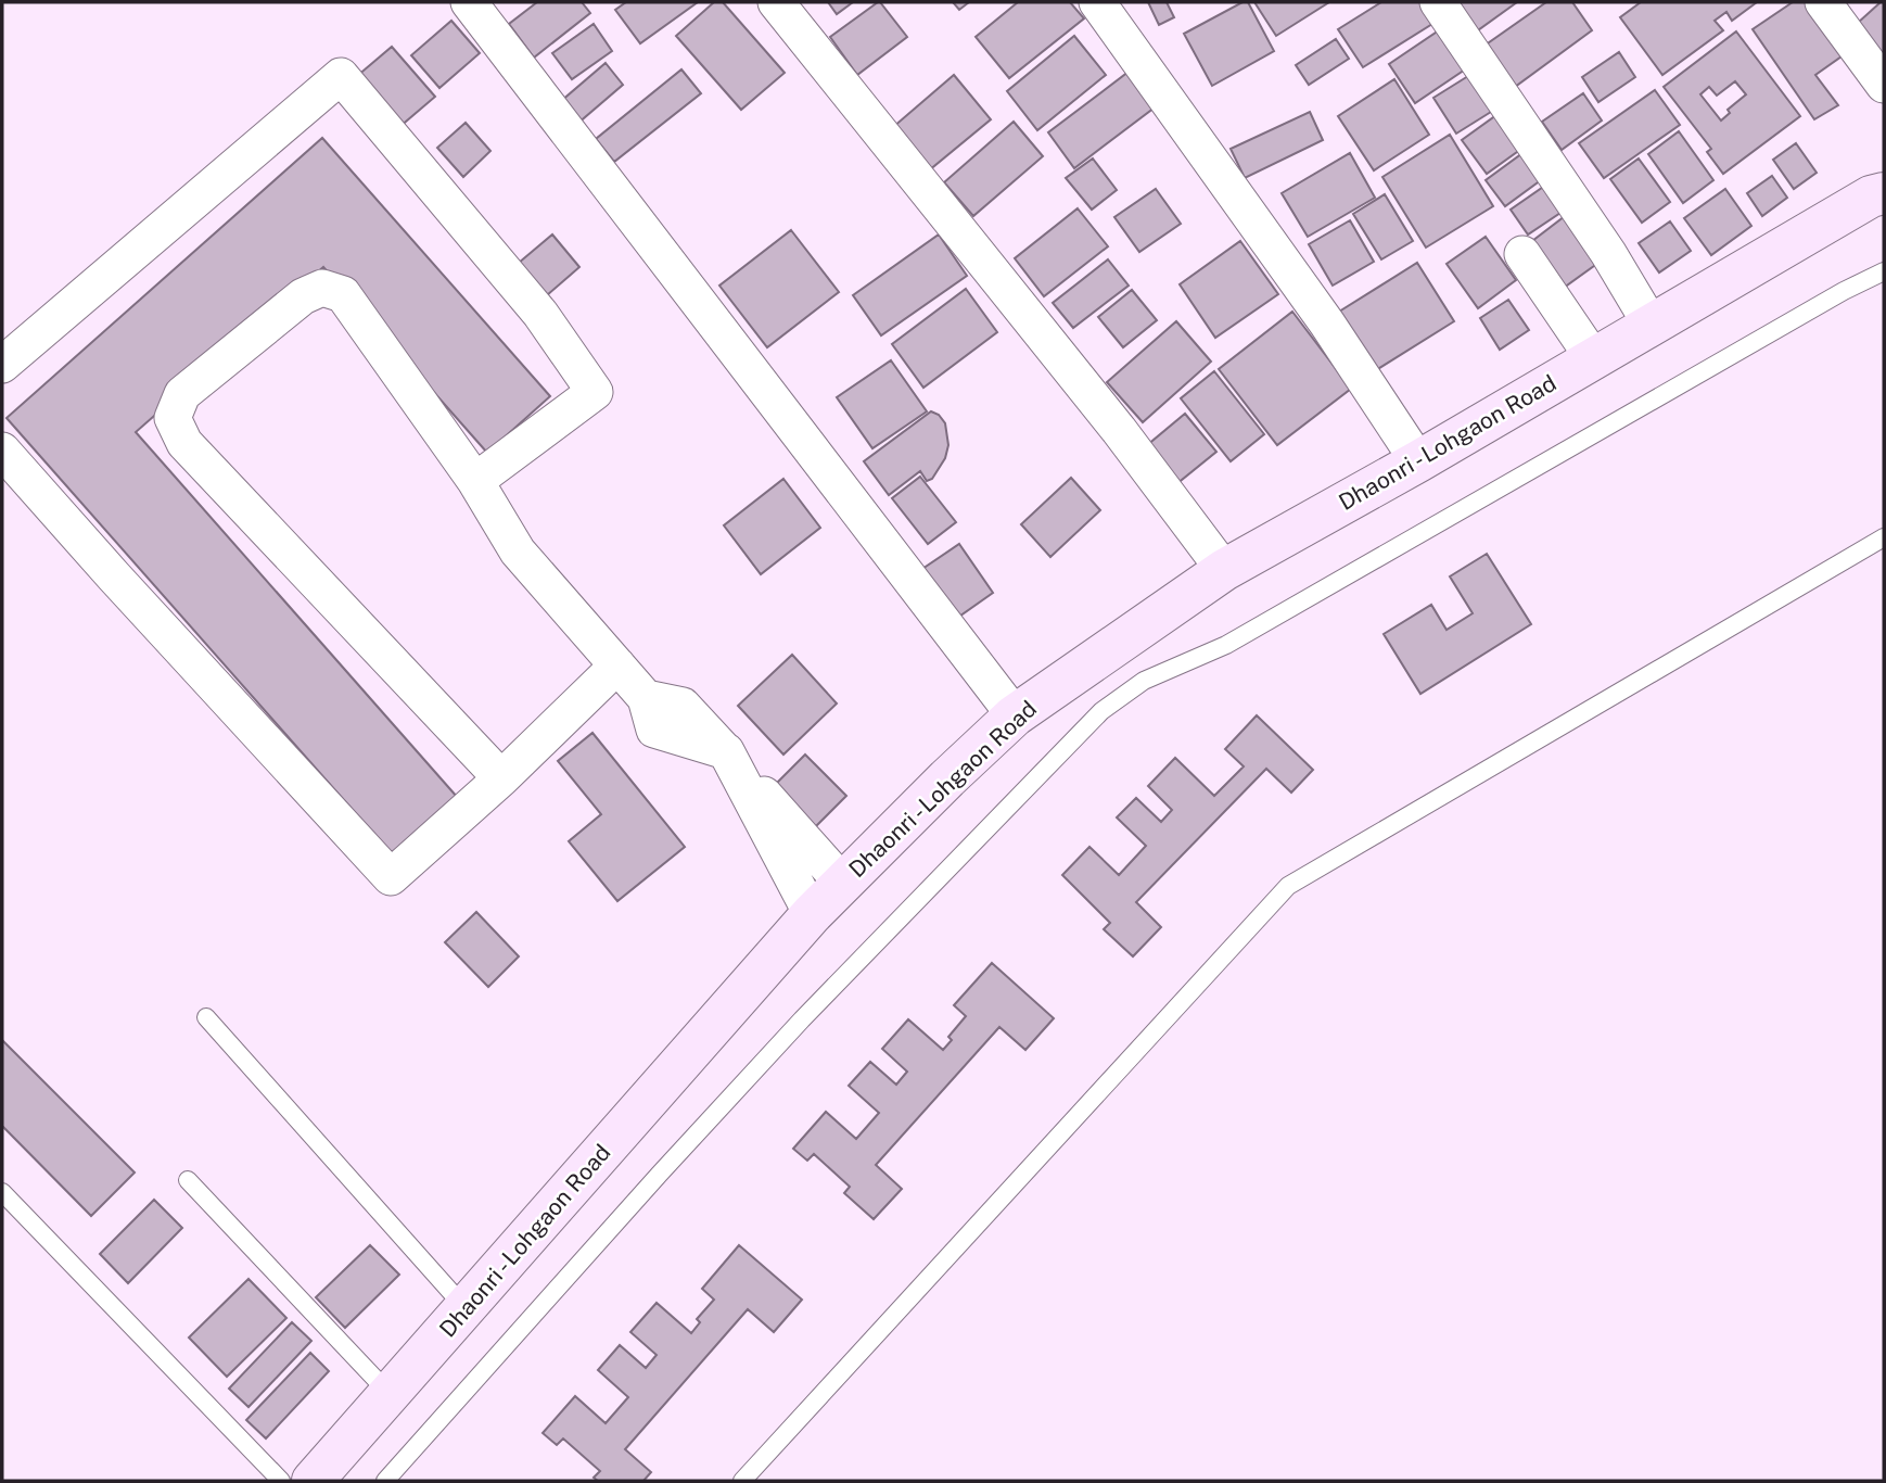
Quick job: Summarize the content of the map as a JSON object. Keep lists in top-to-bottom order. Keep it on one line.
{"streets":{"main road":["Dhaonri - Lohgaon Road"]}}
